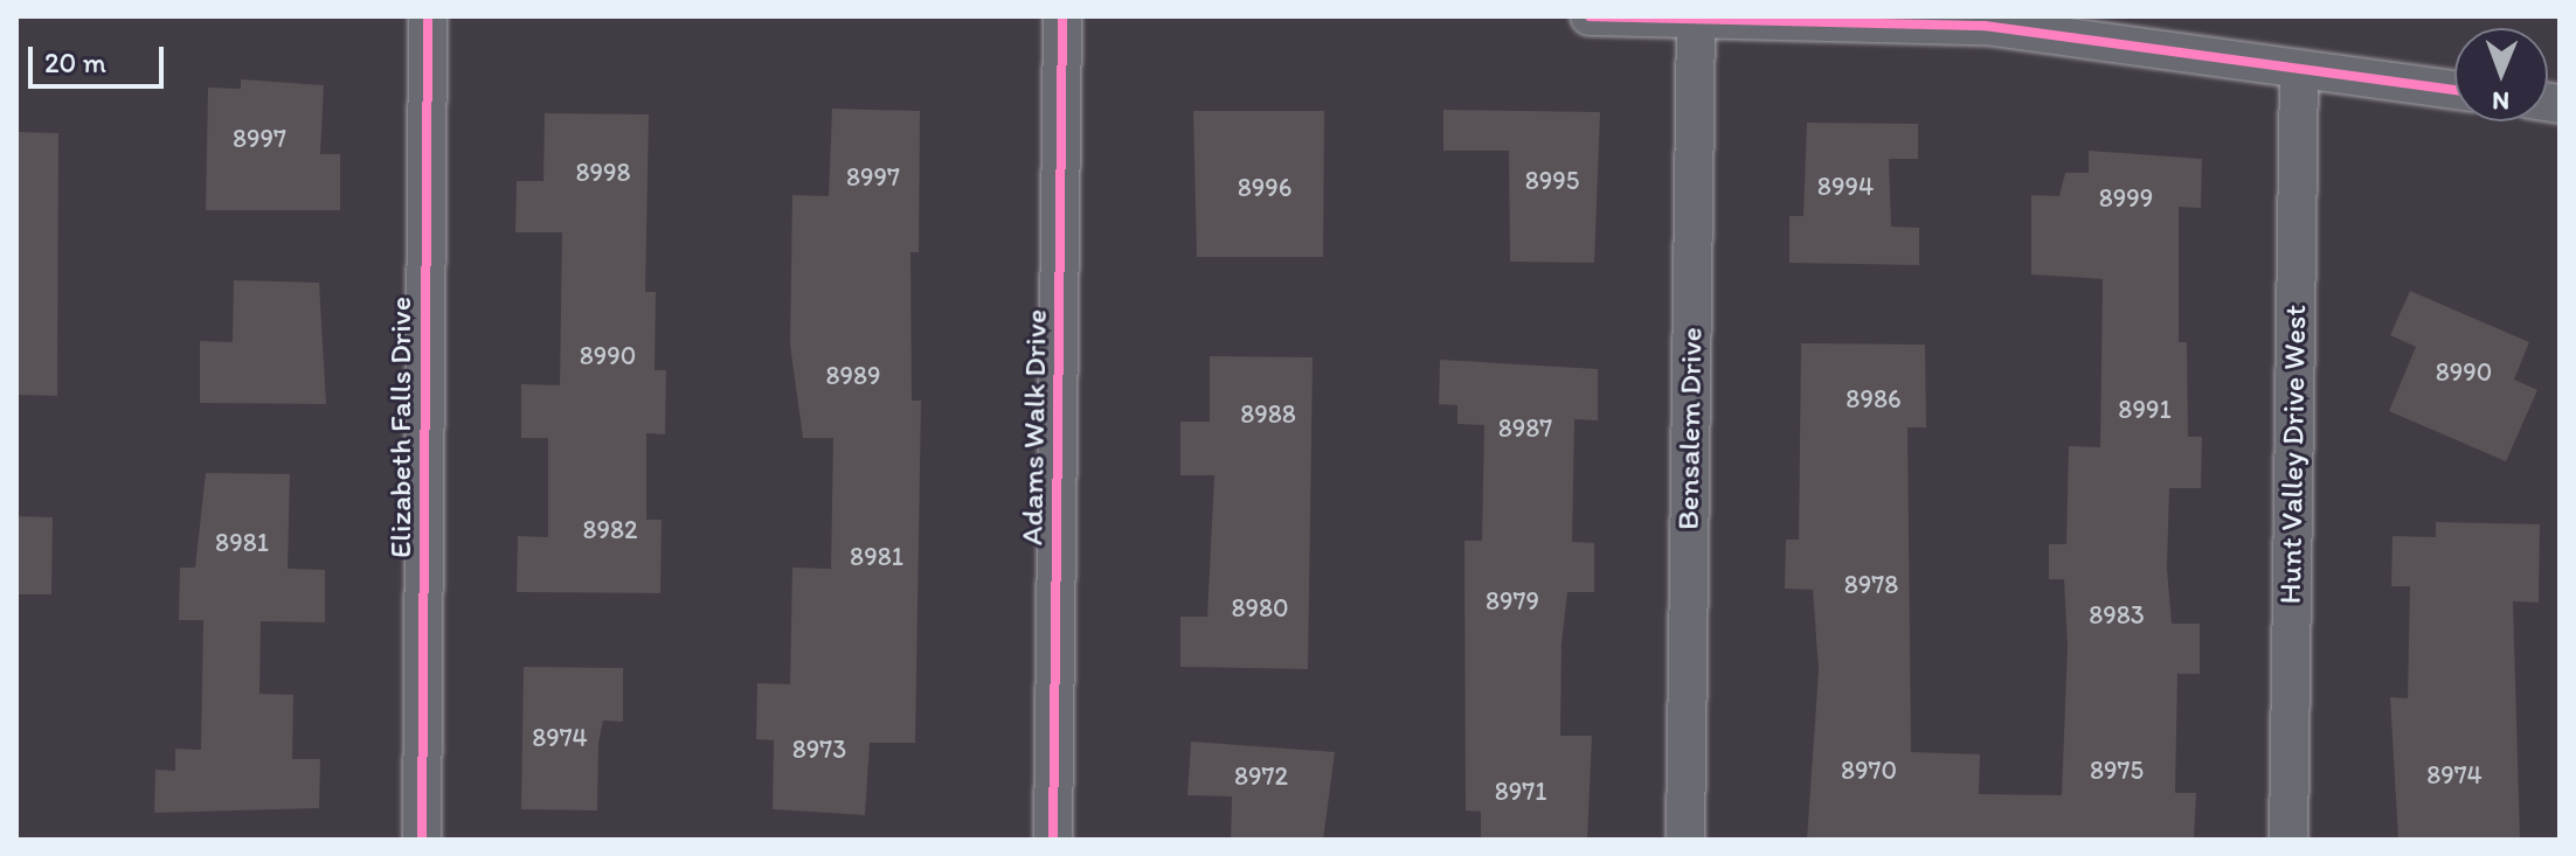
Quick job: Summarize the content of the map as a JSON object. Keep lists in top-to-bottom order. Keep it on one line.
{"streets":{"street":["Elizabeth Falls Drive","Adams Walk Drive","Bensalem Drive","Hunt Valley Drive West"]},"house_numbers":["8997","8998","8997","8995","8994","8996","8999","8990","8990","8989","8986","8991","8988","8987","8982","8981","8981","8978","8979","8980","8983","8974","8973","8970","8975","8974","8972","8971"],"scale_bar":"20 m","north":"bottom"}
